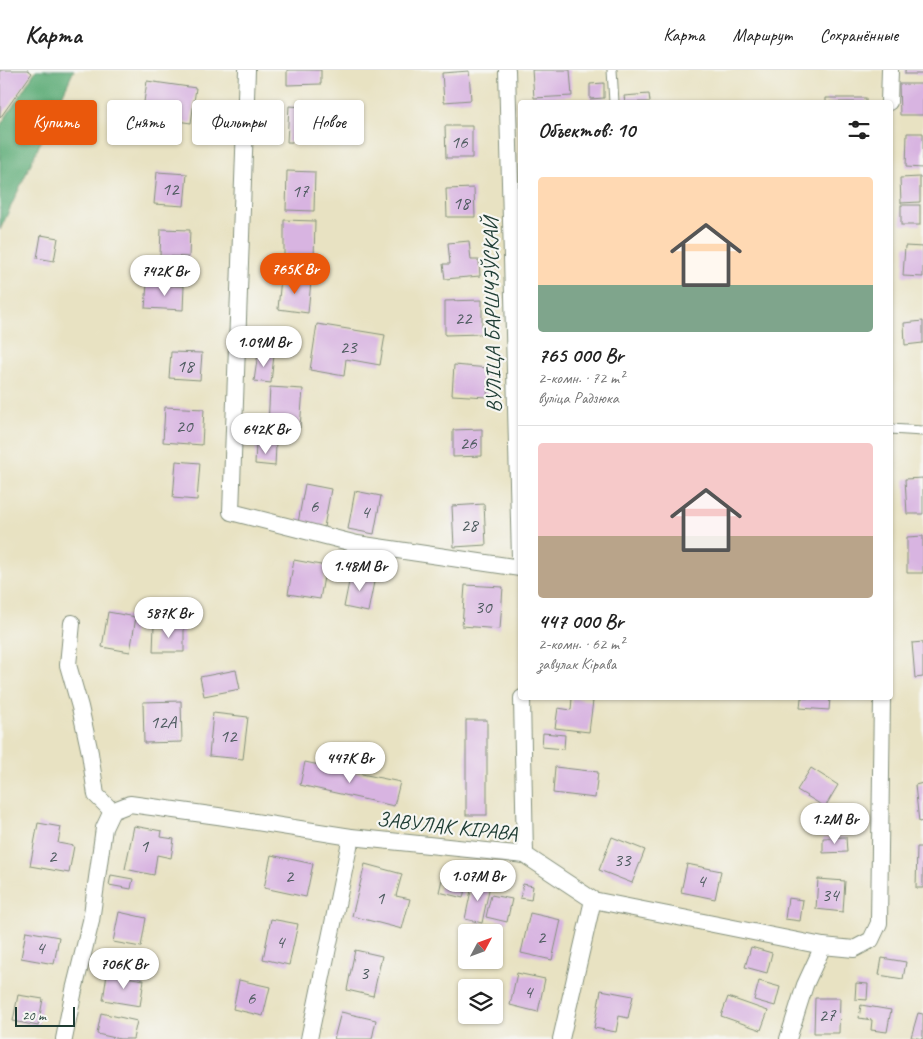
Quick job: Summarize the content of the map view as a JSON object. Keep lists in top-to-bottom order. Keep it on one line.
{"streets":{"street":["ВУЛІЦА БАРШЧЭЎСКАЙ","ЗАВУЛАК КІРАВА"]},"house_numbers":["16","12","17","18","22","23","18","20","26","6","4","28","30","12А","12","1","2","33","2","4","34","1","2","4","4","3","4","6","27"],"scale_bar":"20 m","north":"top right","page":{"header":"Карта","nav":["Карта","Маршрут","Сохранённые"],"chip":["Купить","Снять","Фильтры","Новое"],"heading":"Объектов: 10","list":[{"name":"765 000 Br","note":"2-комн. · 72 m² · вуліца Радзюка"},{"name":"447 000 Br","note":"2-комн. · 62 m² · завулак Кірава"}],"price":["765K Br","742K Br","1.09M Br","642K Br","1.48M Br","587K Br","447K Br","1.2M Br","1.07M Br","706K Br"],"scale":"20 m"}}
